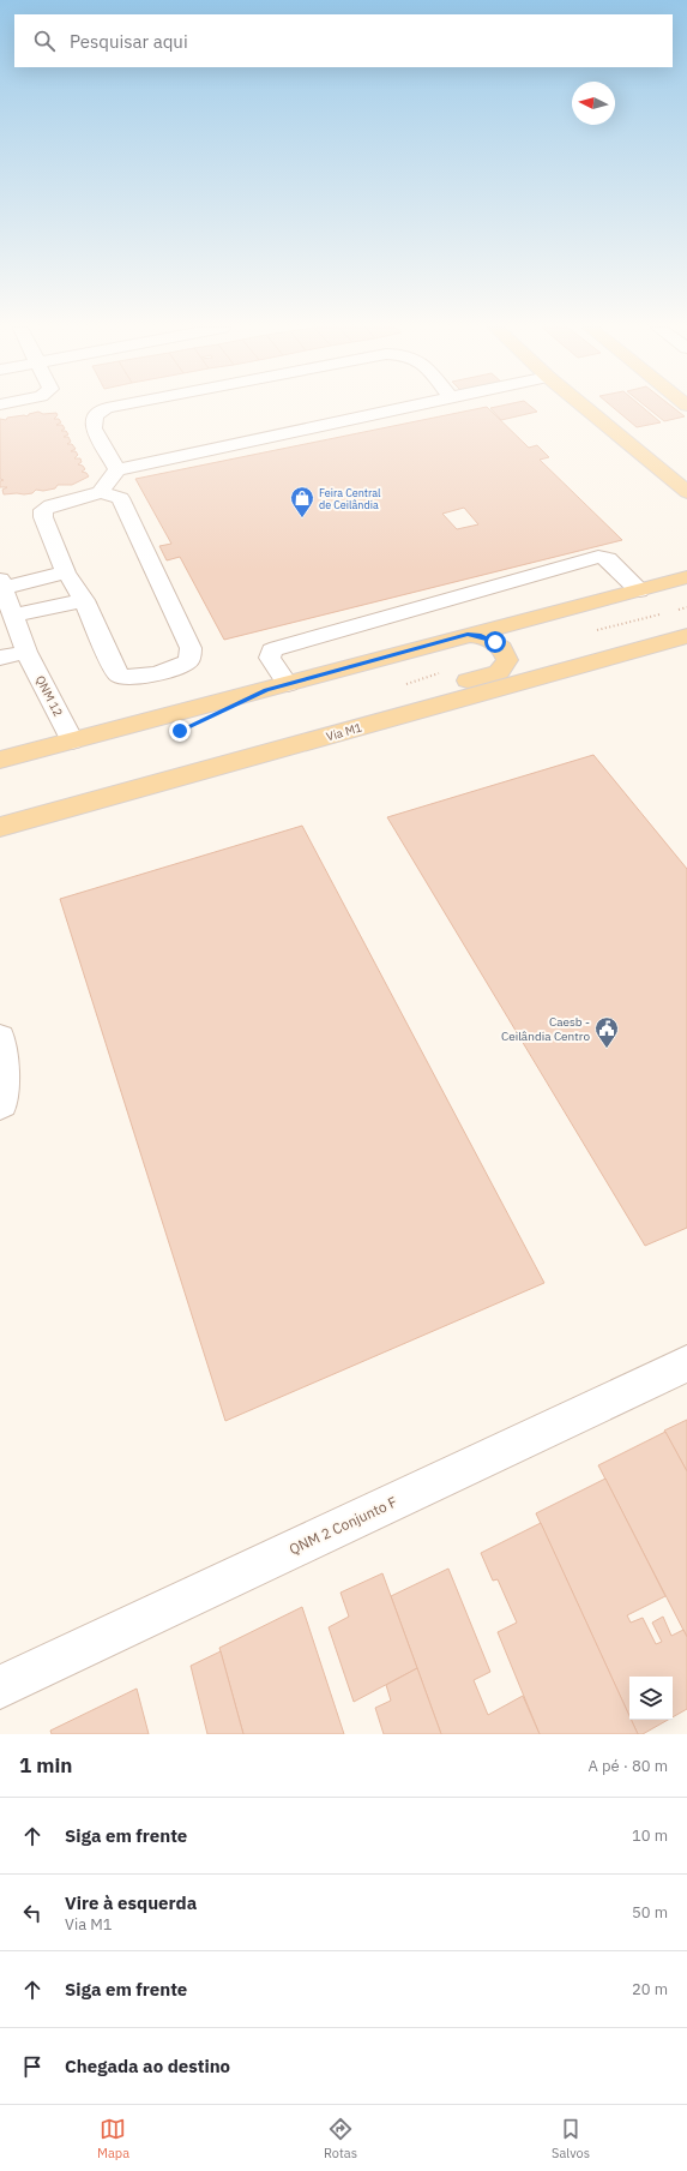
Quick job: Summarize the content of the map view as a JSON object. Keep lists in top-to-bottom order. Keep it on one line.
{"streets":{"main road":["Via M1"],"street":["QNM 12","QNM 2 Conjunto F"]},"places":{"shop":["Feira Central de Ceilândia"],"public building":["Caesb - Ceilândia Centro"]},"north":"left","page":{"search":"Pesquisar aqui","heading":["1 min","A pé · 80 m"],"list":[["Siga em frente","10 m"],["Vire à esquerda","Via M1","50 m"],["Siga em frente","20 m"],"Chegada ao destino"],"nav":["Mapa","Rotas","Salvos"]}}
